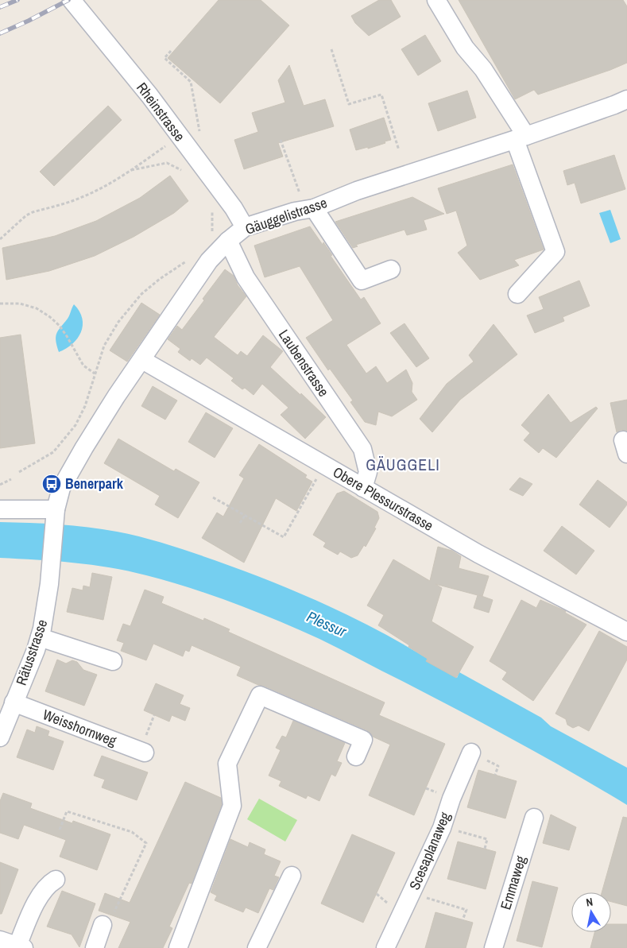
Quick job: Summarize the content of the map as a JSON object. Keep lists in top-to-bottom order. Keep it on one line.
{"streets":{"street":["Rheinstrasse","Gäuggelistrasse","Laubenstrasse","Obere Plessurstrasse","Rätusstrasse","Weisshornweg","Scesaplanaweg","Emmaweg"]},"crossings":[["Rheinstrasse","Gäuggelistrasse"],["Gäuggelistrasse","Laubenstrasse"],["Gäuggelistrasse","Obere Plessurstrasse"],["Gäuggelistrasse","Rätusstrasse"],["Laubenstrasse","Obere Plessurstrasse"],["Rätusstrasse","Weisshornweg"]],"districts":["GÄUGGELI"],"water":["Plessur"],"places":{"bus stop":["Benerpark"]},"north":"top"}
